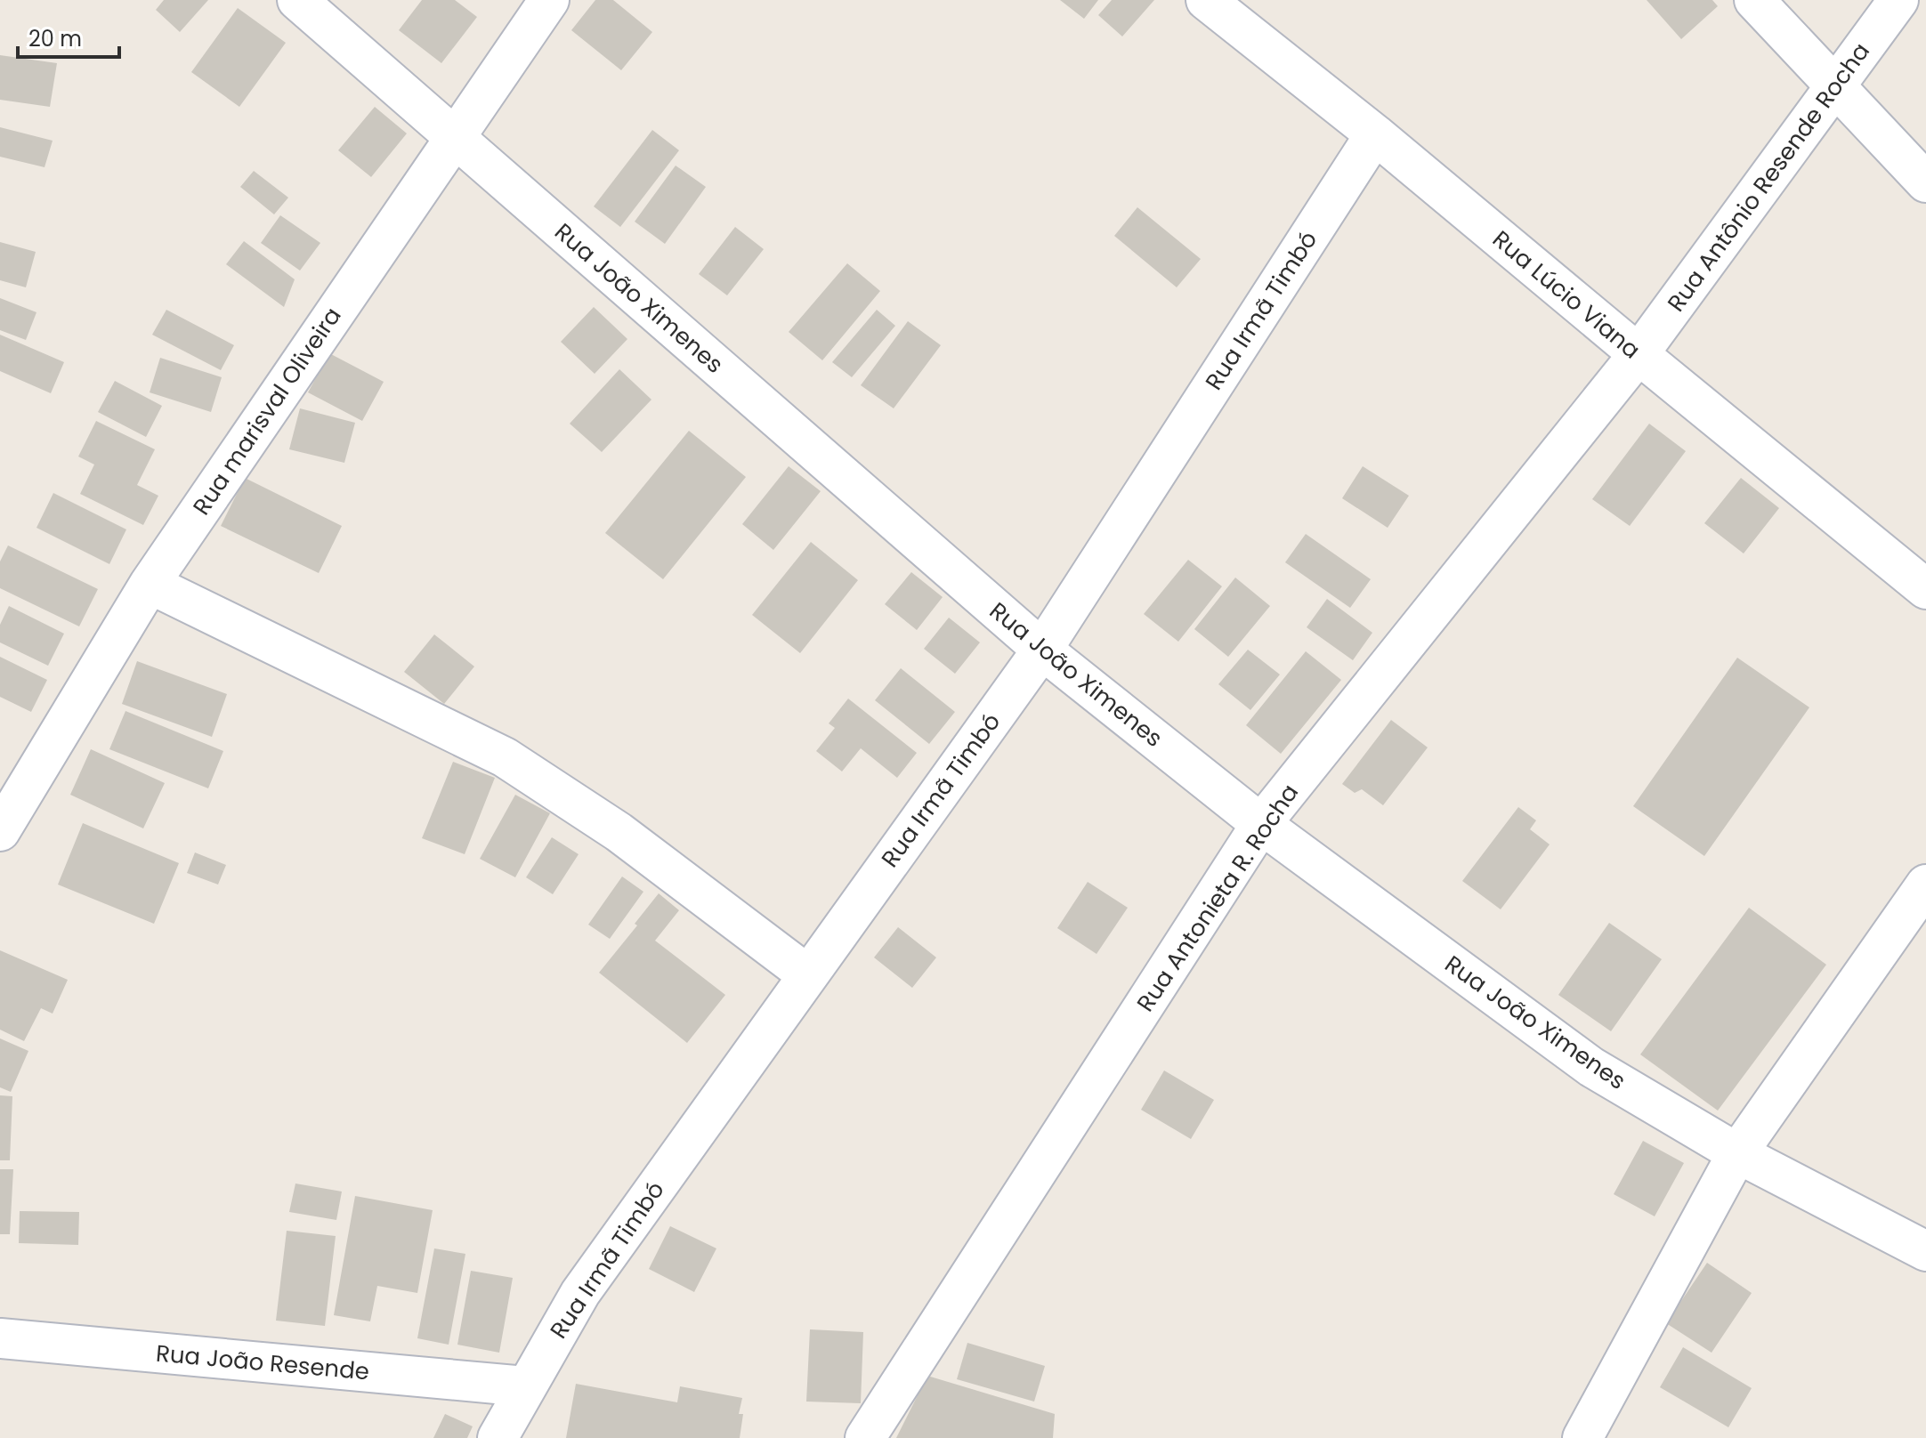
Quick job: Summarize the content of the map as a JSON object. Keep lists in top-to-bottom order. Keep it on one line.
{"streets":{"street":["Rua Antônio Resende Rocha","Rua Lúcio Viana","Rua João Ximenes","Rua Irmã Timbó","Rua marisval Oliveira","Rua Antonieta R. Rocha","Rua João Resende"]},"crossings":[["Rua Antônio Resende Rocha","Rua Lúcio Viana"],["Rua Antônio Resende Rocha","Rua Antonieta R. Rocha"],["Rua Lúcio Viana","Rua Irmã Timbó"],["Rua Lúcio Viana","Rua Antonieta R. Rocha"],["Rua João Ximenes","Rua Irmã Timbó"],["Rua João Ximenes","Rua marisval Oliveira"],["Rua João Ximenes","Rua Antonieta R. Rocha"],["Rua Irmã Timbó","Rua João Resende"]],"scale_bar":"20 m"}
